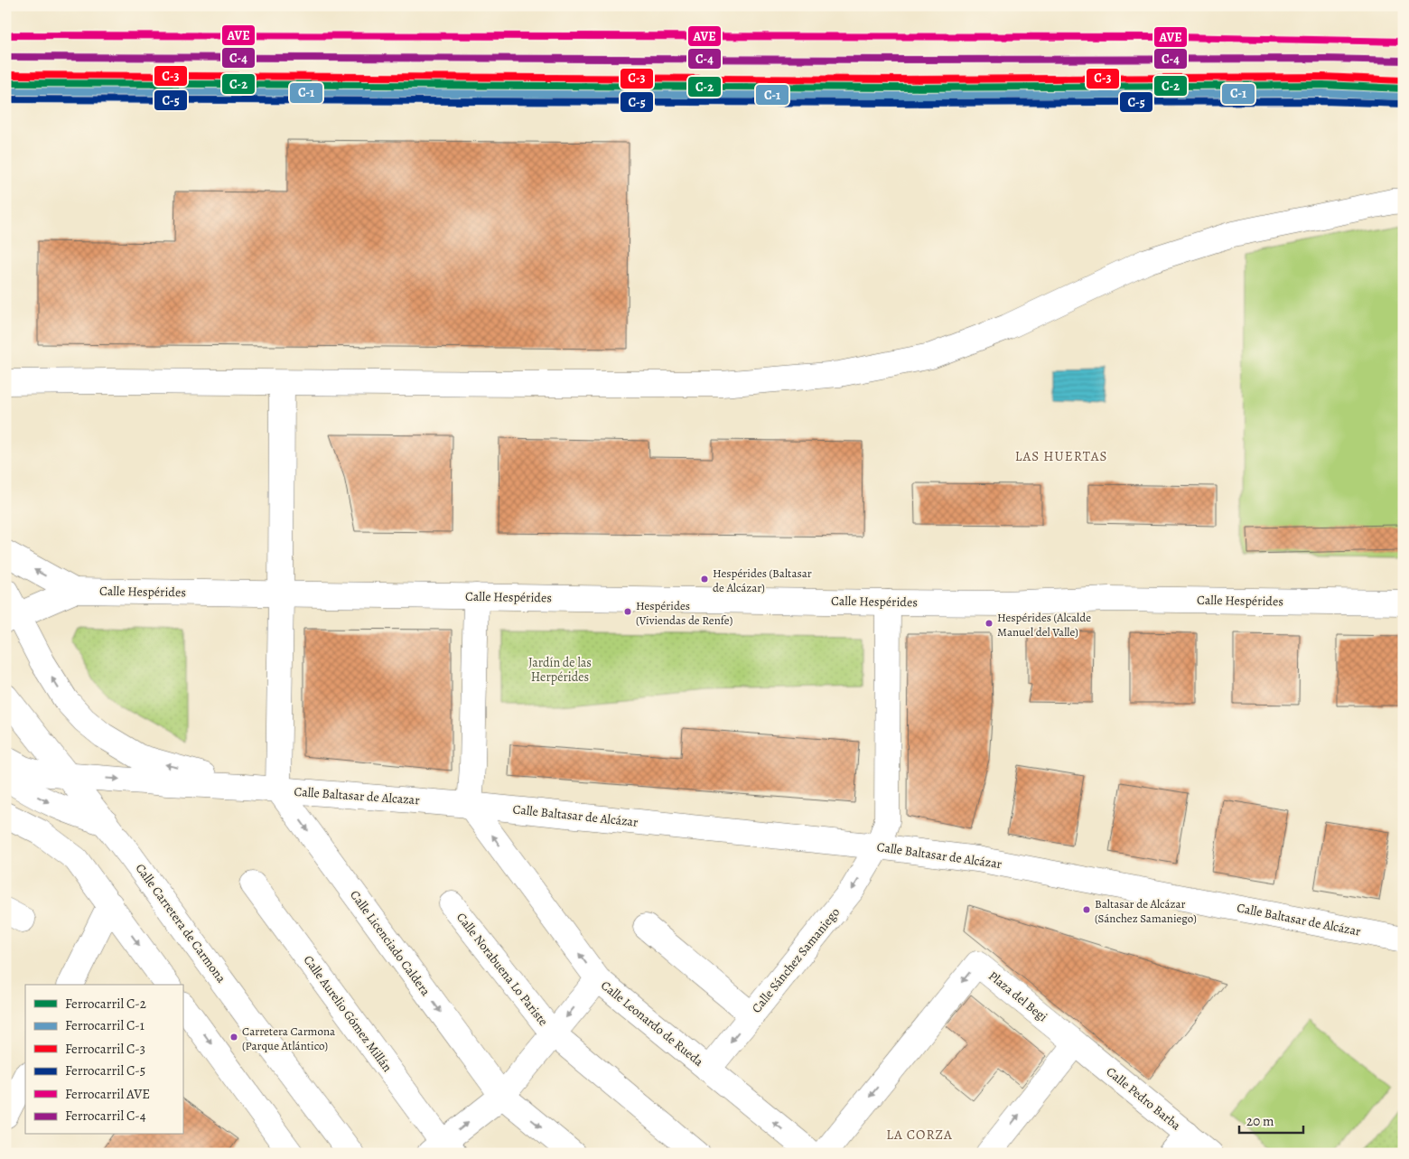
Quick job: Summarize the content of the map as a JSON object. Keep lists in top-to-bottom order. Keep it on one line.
{"streets":{"street":["Calle Hespérides","Calle Baltasar de Alcazar","Calle Baltasar de Alcázar","Calle Carretera de Carmona","Calle Licenciado Caldera","Calle Sánchez Samaniego","Calle Norabuena Lo Pariste","Plaza del Begi","Calle Aurelio Gómez Millán","Calle Leonardo de Rueda","Calle Pedro Barba"]},"crossings":[["Calle Hespérides","Calle Sánchez Samaniego"],["Calle Baltasar de Alcazar","Calle Baltasar de Alcázar"],["Calle Baltasar de Alcazar","Calle Licenciado Caldera"],["Calle Baltasar de Alcazar","Calle Leonardo de Rueda"],["Calle Baltasar de Alcázar","Calle Sánchez Samaniego"],["Calle Baltasar de Alcázar","Calle Leonardo de Rueda"],["Calle Sánchez Samaniego","Calle Leonardo de Rueda"],["Plaza del Begi","Calle Pedro Barba"]],"one_way":["Calle Sánchez Samaniego","Calle Leonardo de Rueda"],"districts":["LAS HUERTAS","LA CORZA"],"parks":["Jardín de las Herpérides"],"places":["Hespérides (Baltasar de Alcázar)","Hespérides (Viviendas de Renfe)","Hespérides (Alcalde Manuel del Valle)","Baltasar de Alcázar (Sánchez Samaniego)","Carretera Carmona (Parque Atlántico)"],"lines":["rail line AVE","rail line C-4","rail line C-3","rail line C-2","rail line C-1","rail line C-5"],"legend":["Ferrocarril C-2","Ferrocarril C-1","Ferrocarril C-3","Ferrocarril C-5","Ferrocarril AVE","Ferrocarril C-4"],"scale_bar":"20 m"}
